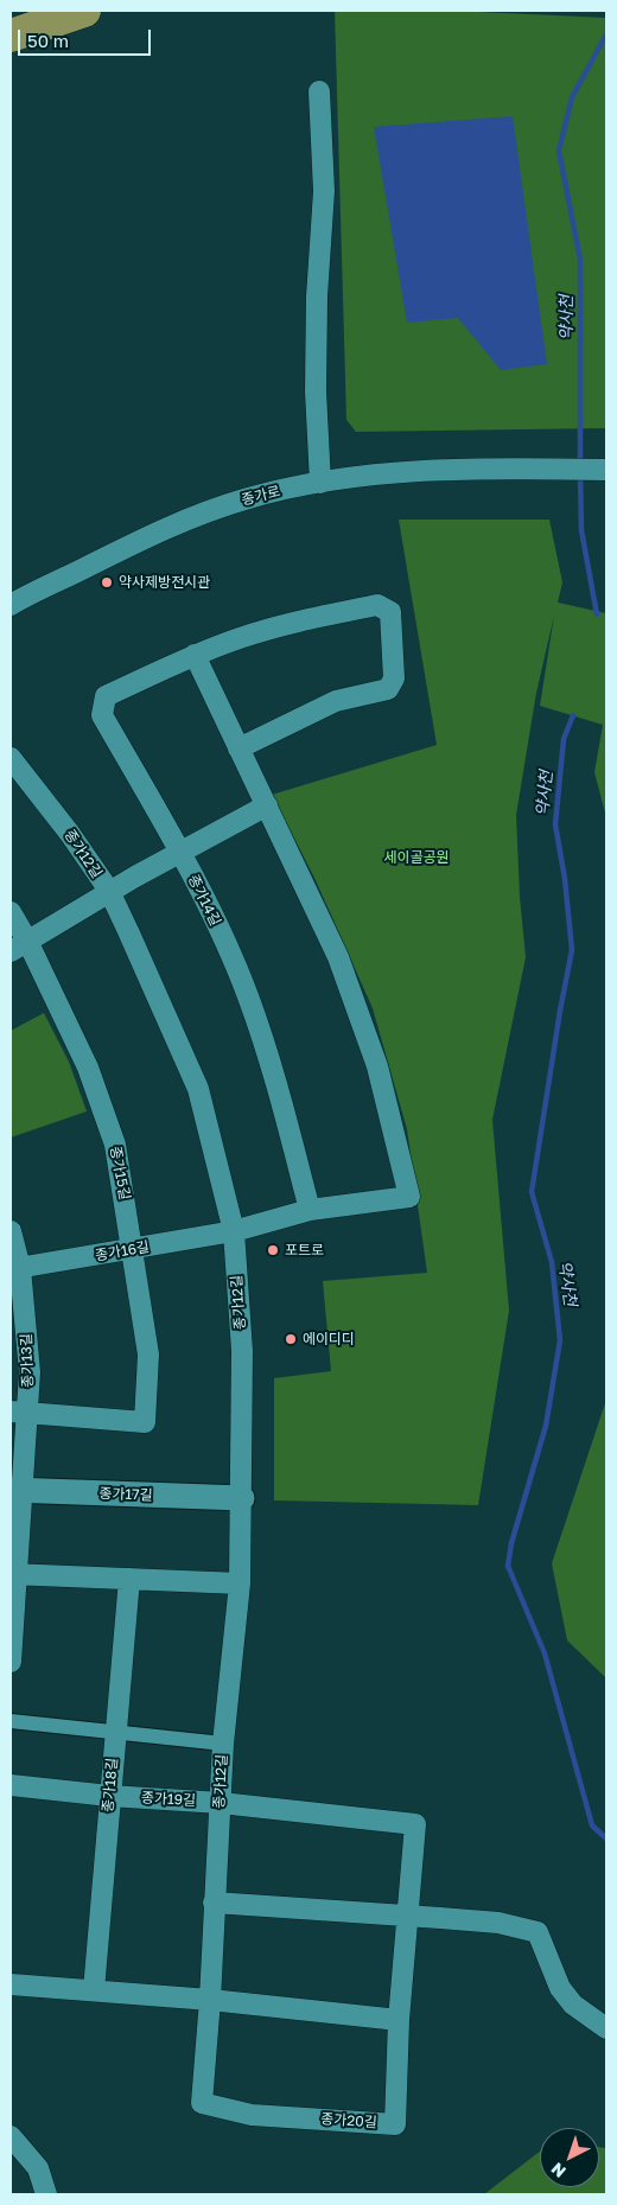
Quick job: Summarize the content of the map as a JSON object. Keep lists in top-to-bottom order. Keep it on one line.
{"streets":{"street":["종가로","종가12길","종가14길","종가15길","종가16길","종가13길","종가17길","종가18길","종가19길","종가20길"]},"crossings":[["종가12길","종가16길"],["종가12길","종가17길"],["종가12길","종가19길"],["종가12길","종가20길"],["종가15길","종가16길"],["종가15길","종가13길"],["종가16길","종가13길"],["종가13길","종가17길"],["종가18길","종가19길"],["종가19길","종가20길"]],"water":["약사천"],"parks":["세이골공원"],"places":["약사제방전시관","포트로","에이디디"],"scale_bar":"50 m","north":"bottom left"}
